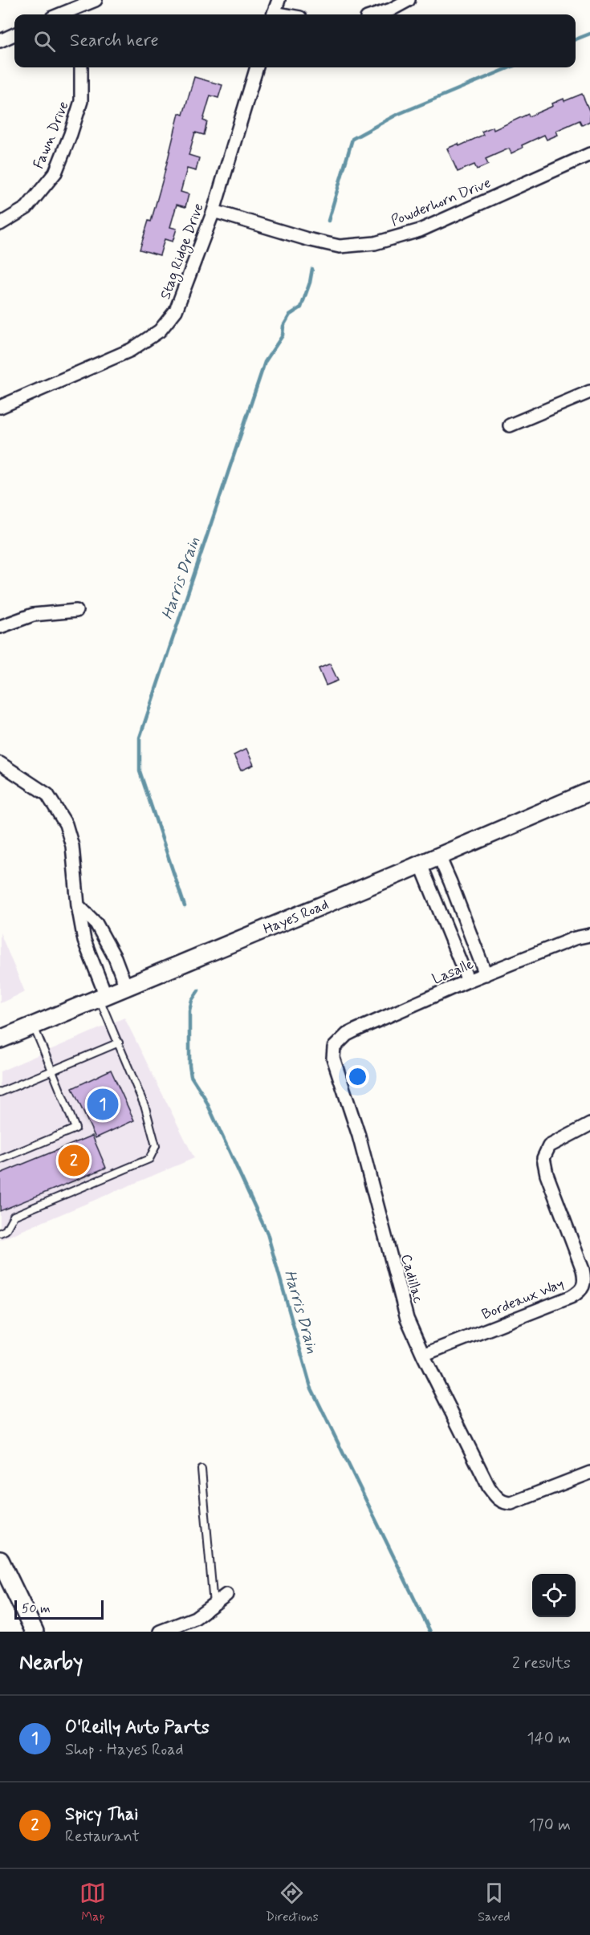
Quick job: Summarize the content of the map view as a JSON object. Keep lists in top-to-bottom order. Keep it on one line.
{"streets":{"street":["Fawn Drive","Powderhorn Drive","Stag Ridge Drive","Hayes Road","Lasalle","Cadillac","Bordeaux Way"]},"crossings":[["Powderhorn Drive","Stag Ridge Drive"],["Lasalle","Cadillac"],["Cadillac","Bordeaux Way"]],"water":["Harris Drain"],"scale_bar":"50 m","page":{"search":"Search here","pins":["1","2"],"scale":"50 m","heading":["Nearby","2 results"],"list":[{"mark":"1","name":"O'Reilly Auto Parts","note":"Shop · Hayes Road","value":"140 m"},{"mark":"2","name":"Spicy Thai","note":"Restaurant","value":"170 m"}],"nav":["Map","Directions","Saved"]}}
